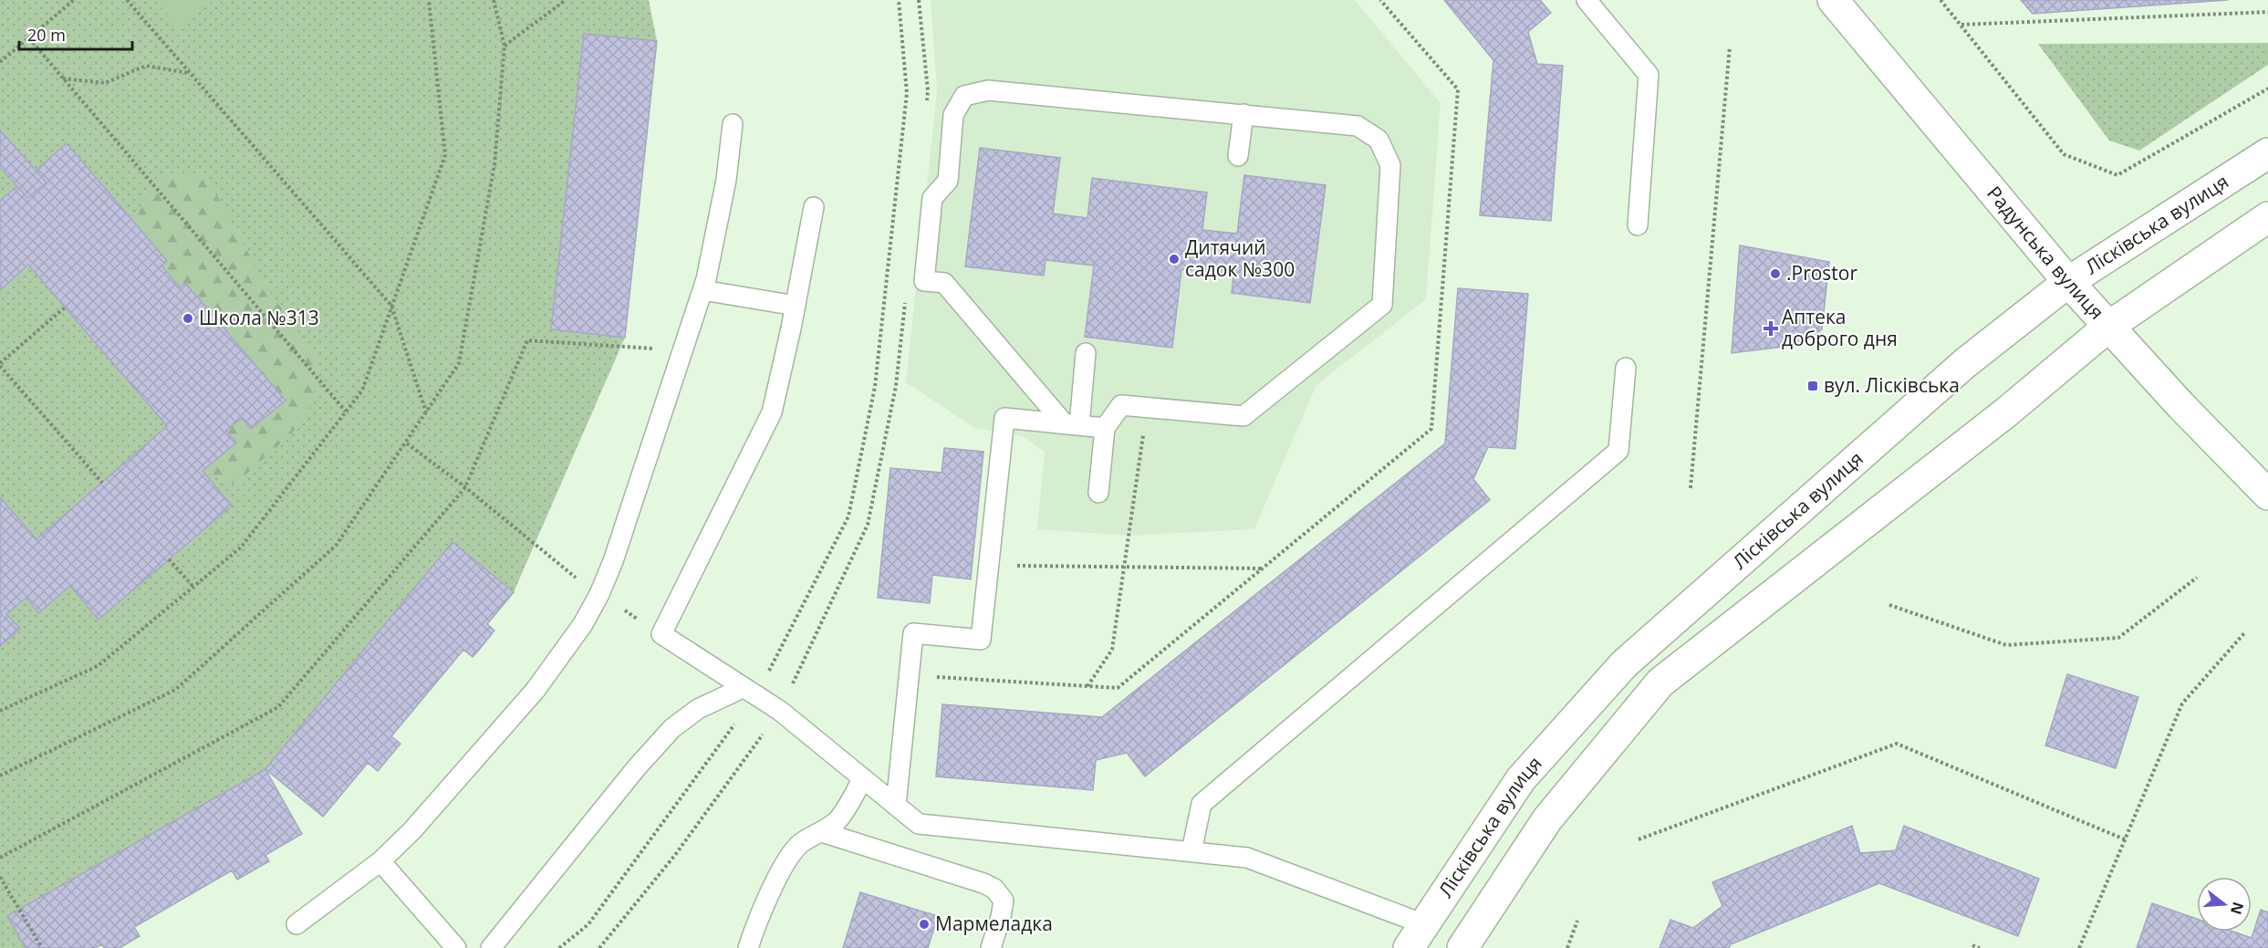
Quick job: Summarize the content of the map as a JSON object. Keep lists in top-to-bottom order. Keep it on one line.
{"streets":{"street":["Лісківська вулиця","Радунська вулиця"]},"crossings":[["Лісківська вулиця","Радунська вулиця"]],"places":{"other":["Дитячий садок №300",".Prostor","Школа №313","Мармеладка"],"health":["Аптека доброго дня"],"transit":["вул. Лісківська"]},"scale_bar":"20 m","north":"right"}
